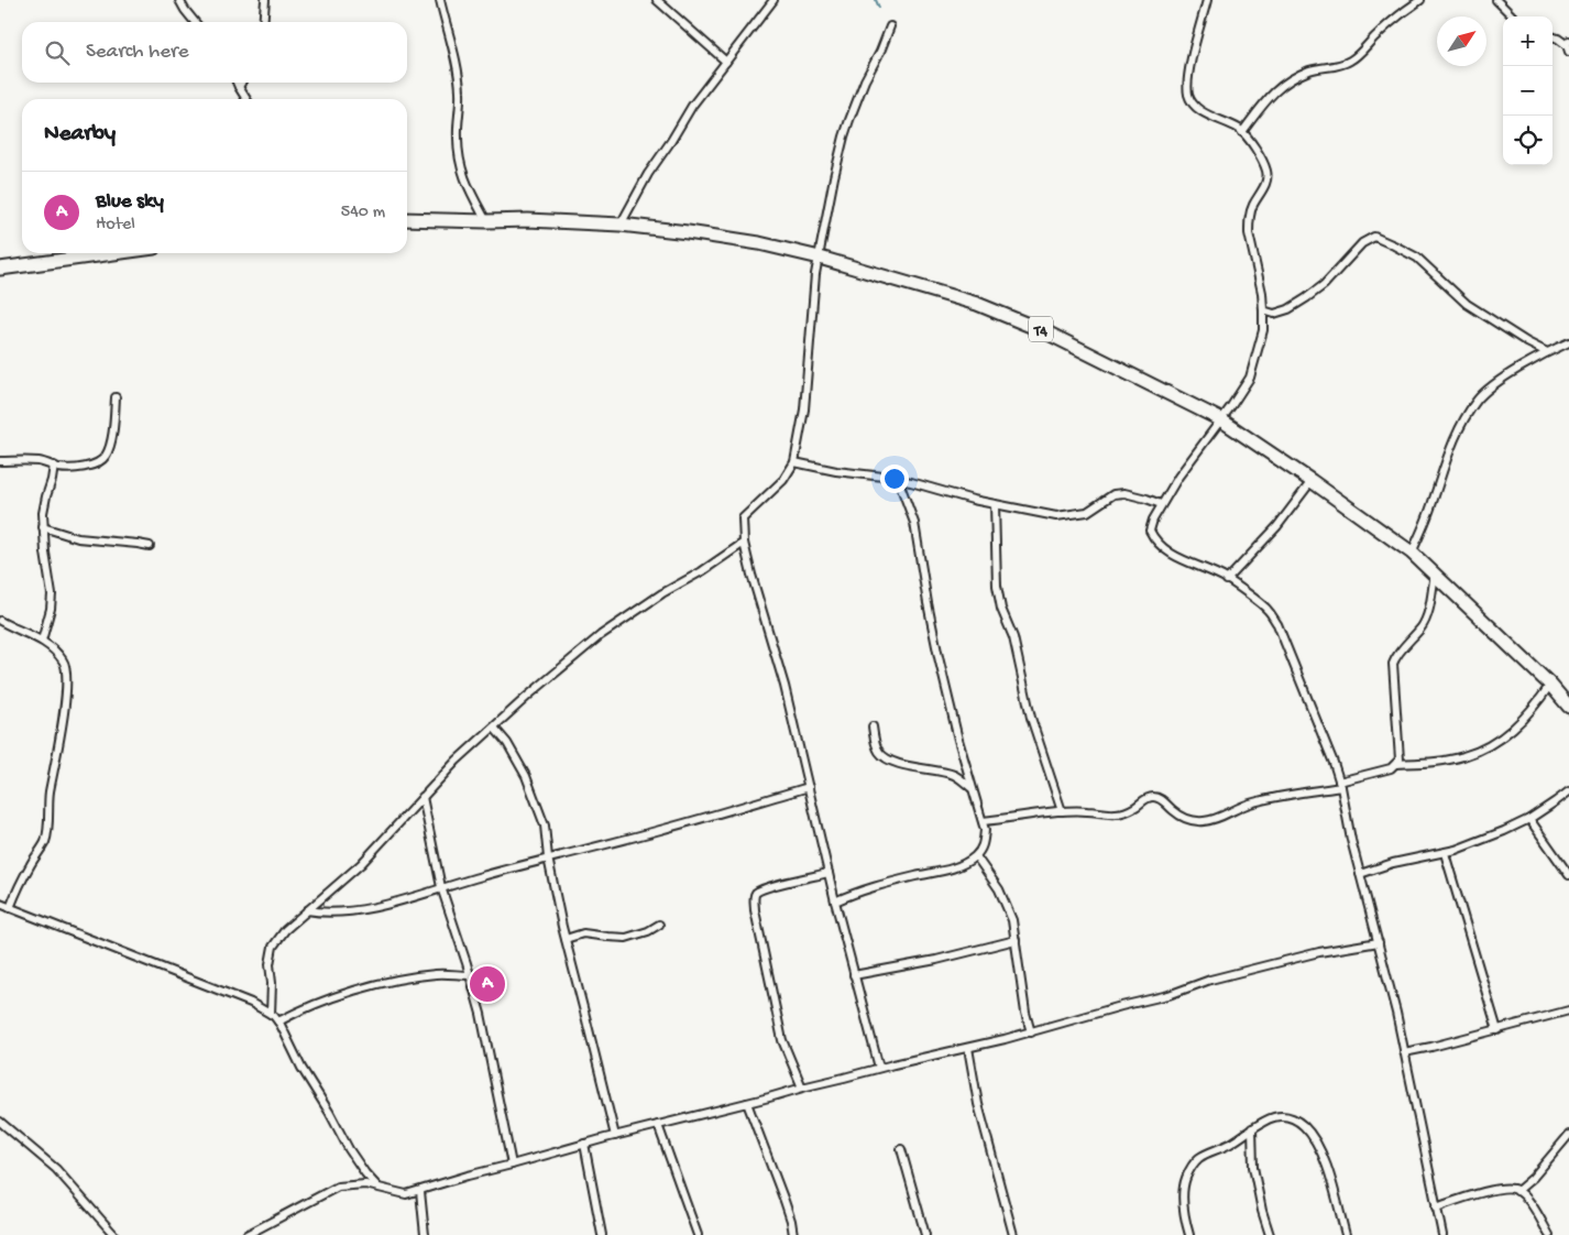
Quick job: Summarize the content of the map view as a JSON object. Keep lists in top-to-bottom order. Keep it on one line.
{"streets":{"highway":["T4"]},"north":"top right","page":{"map_buttons":["+","−"],"search":"Search here","heading":"Nearby","list":[{"mark":"A","name":"Blue sky","note":"Hotel","value":"540 m"}],"pins":"A"}}
